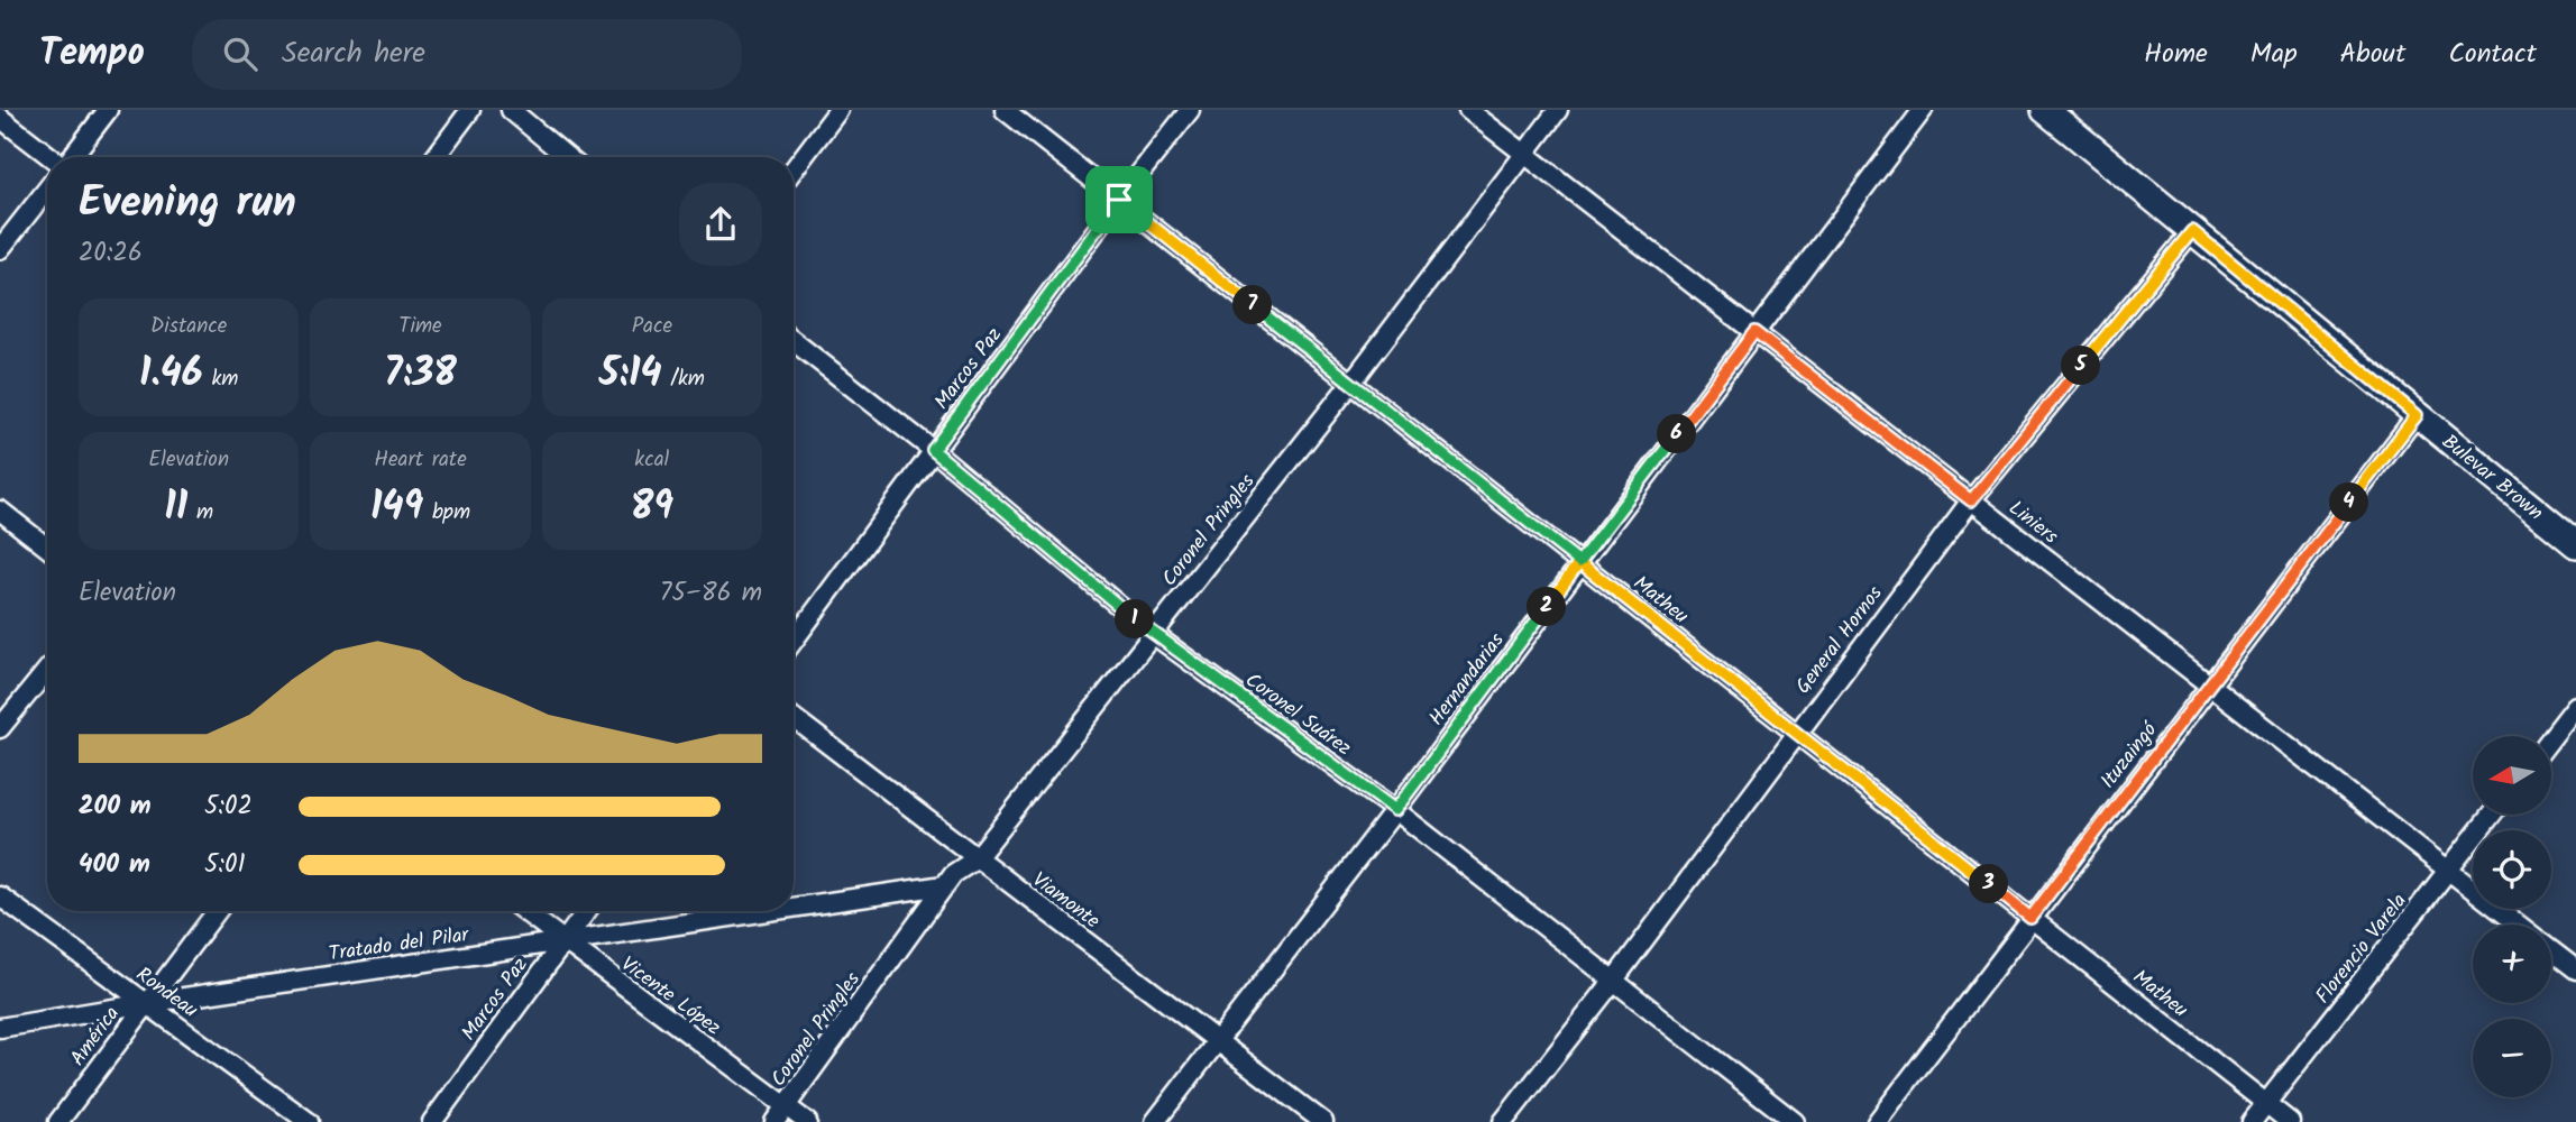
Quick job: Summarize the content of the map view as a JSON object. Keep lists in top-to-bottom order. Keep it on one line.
{"streets":{"main road":["Bulevar Brown"],"street":["Marcos Paz","Liniers","Coronel Pringles","Matheu","General Hornos","Hernandarias","Coronel Suárez","Ituzaingó","Viamonte","Tratado del Pilar","Florencio Varela","Rondeau","Vicente López","América"]},"crossings":[["Marcos Paz","Matheu"],["Marcos Paz","Coronel Suárez"],["Marcos Paz","Tratado del Pilar"],["Marcos Paz","Vicente López"],["Bulevar Brown","General Hornos"],["Bulevar Brown","Ituzaingó"],["Liniers","Coronel Pringles"],["Liniers","General Hornos"],["Liniers","Hernandarias"],["Liniers","Ituzaingó"],["Liniers","Florencio Varela"],["Coronel Pringles","Matheu"],["Coronel Pringles","Coronel Suárez"],["Coronel Pringles","Viamonte"],["Coronel Pringles","Tratado del Pilar"],["Coronel Pringles","Vicente López"],["Matheu","General Hornos"],["Matheu","Hernandarias"],["Matheu","Ituzaingó"],["Matheu","Florencio Varela"],["General Hornos","Coronel Suárez"],["Hernandarias","Coronel Suárez"],["Hernandarias","Viamonte"],["Tratado del Pilar","Rondeau"],["Tratado del Pilar","Vicente López"],["Tratado del Pilar","América"],["Rondeau","América"]],"north":"left","page":{"header":"Tempo","search":"Search here","nav":["Home","Map","About","Contact"],"heading":["Evening run","20:26"],"pins":["7","5","6","4","2","1","3"],"stats":[["Distance","1.46 km"],["Time","7:38"],["Pace","5:14 /km"],["Elevation","11 m"],["Heart rate","149 bpm"],["kcal","89"]],"chart":["Elevation","75–86 m"],"map_buttons":["+","−"],"list":[{"name":"200 m","note":"5:02"},{"name":"400 m","note":"5:01"}]}}
